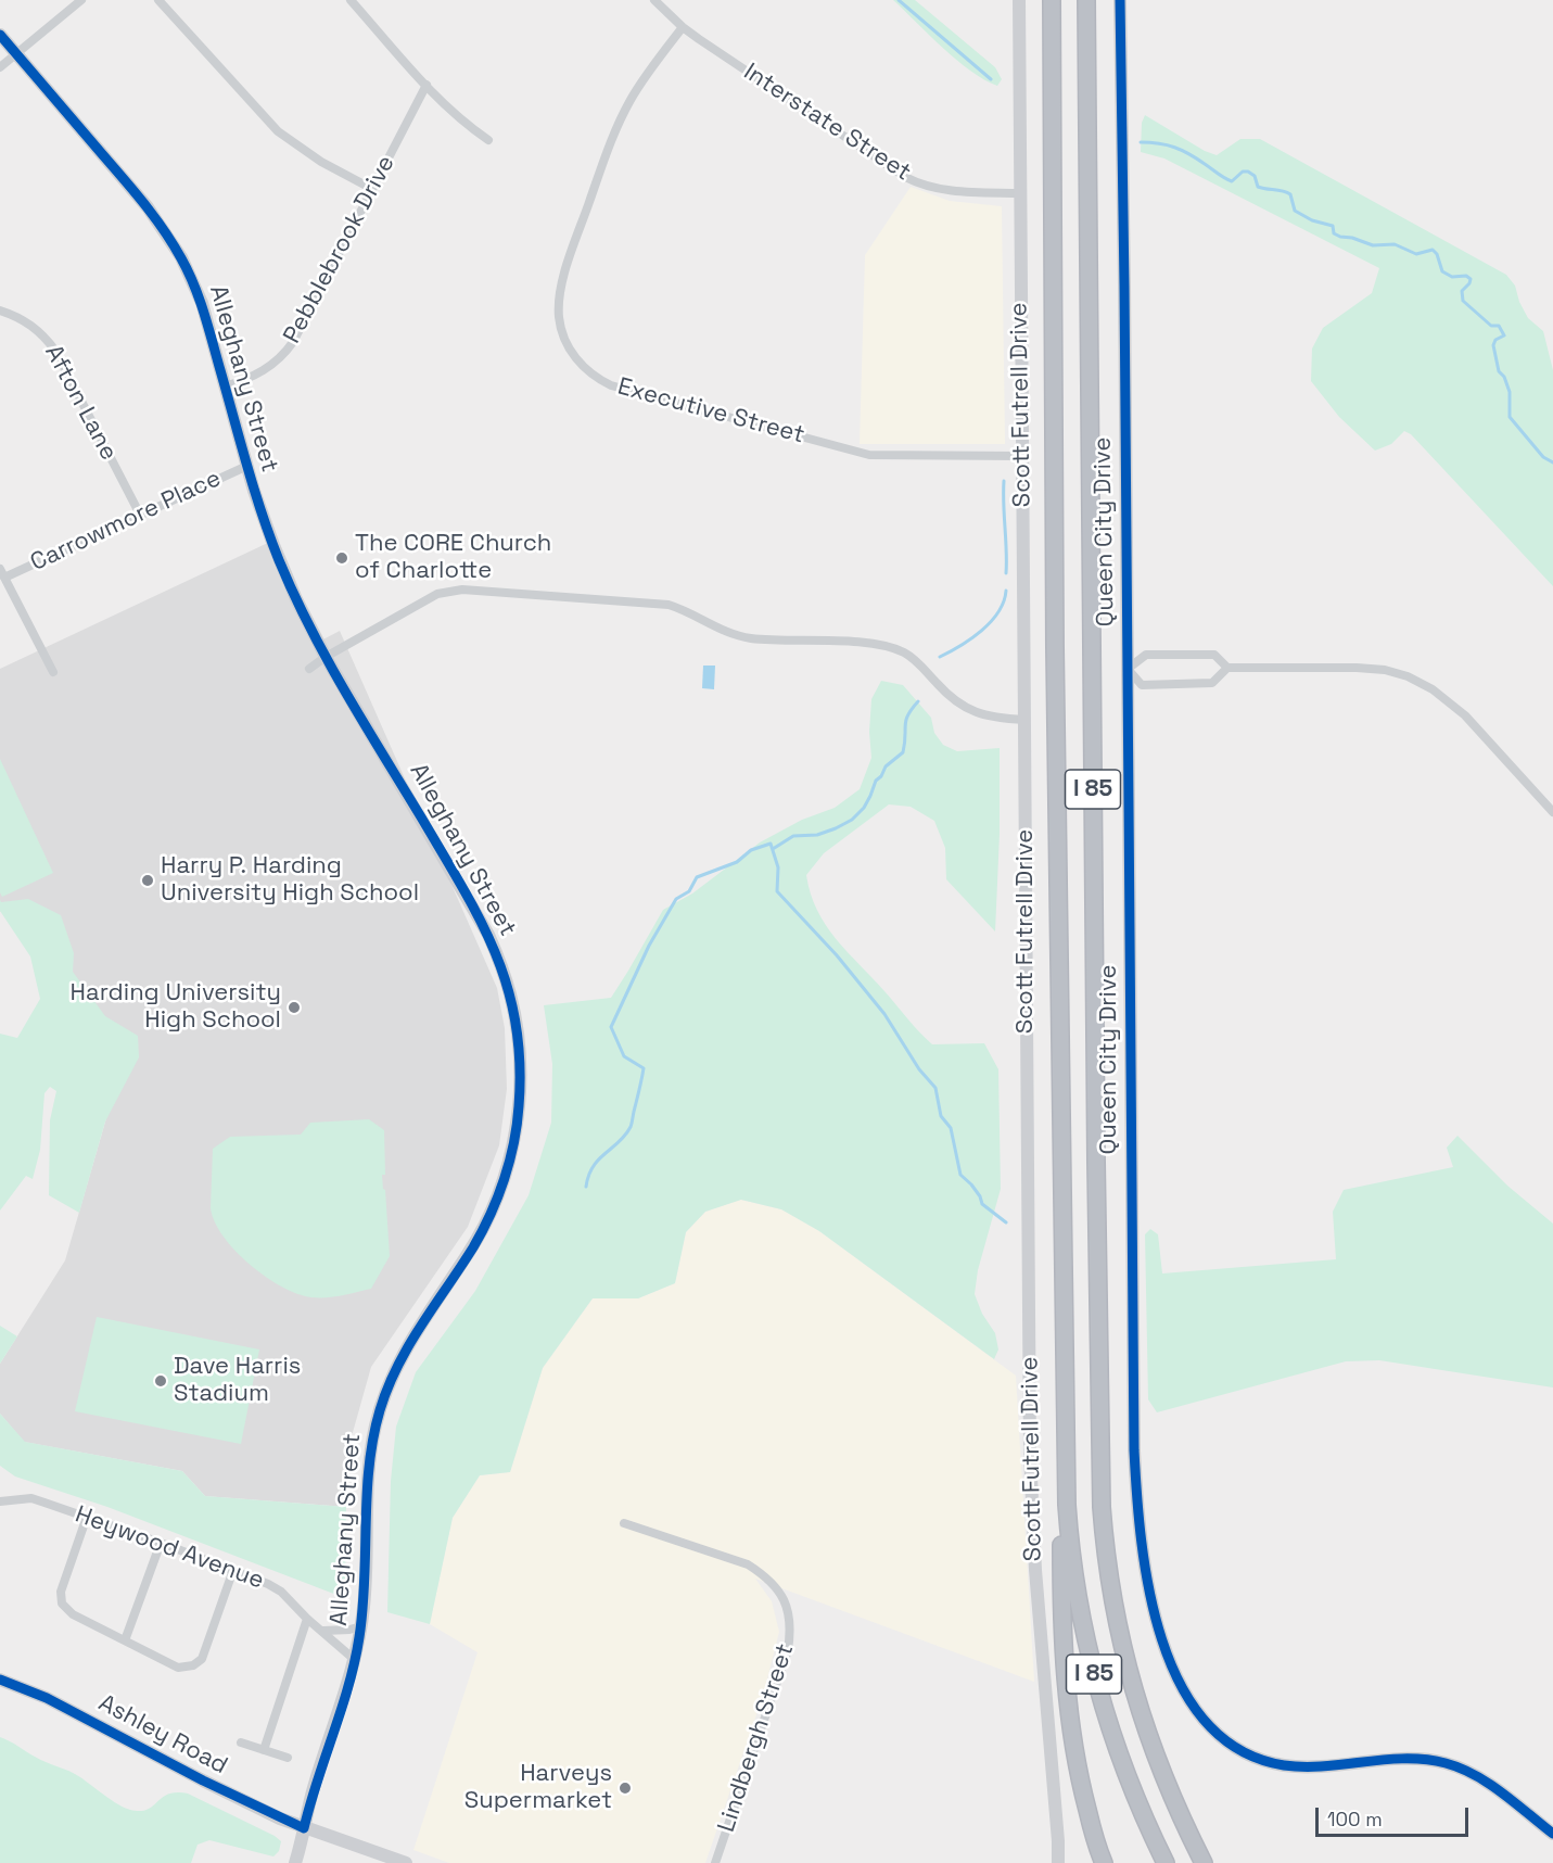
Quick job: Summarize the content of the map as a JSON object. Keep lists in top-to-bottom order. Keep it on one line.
{"streets":{"highway":["I 85"],"street":["Interstate Street","Pebblebrook Drive","Alleghany Street","Afton Lane","Scott Futrell Drive","Executive Street","Carrowmore Place","Queen City Drive","Heywood Avenue","Ashley Road","Lindbergh Street"]},"crossings":[["Interstate Street","Scott Futrell Drive"],["Interstate Street","Executive Street"],["Pebblebrook Drive","Alleghany Street"],["Alleghany Street","Carrowmore Place"],["Alleghany Street","Heywood Avenue"],["Alleghany Street","Ashley Road"],["Afton Lane","Carrowmore Place"],["Scott Futrell Drive","Executive Street"]],"places":["The CORE Church of Charlotte","Harry P. Harding University High School","Harding University High School","Dave Harris Stadium","Harveys Supermarket"],"scale_bar":"100 m"}
